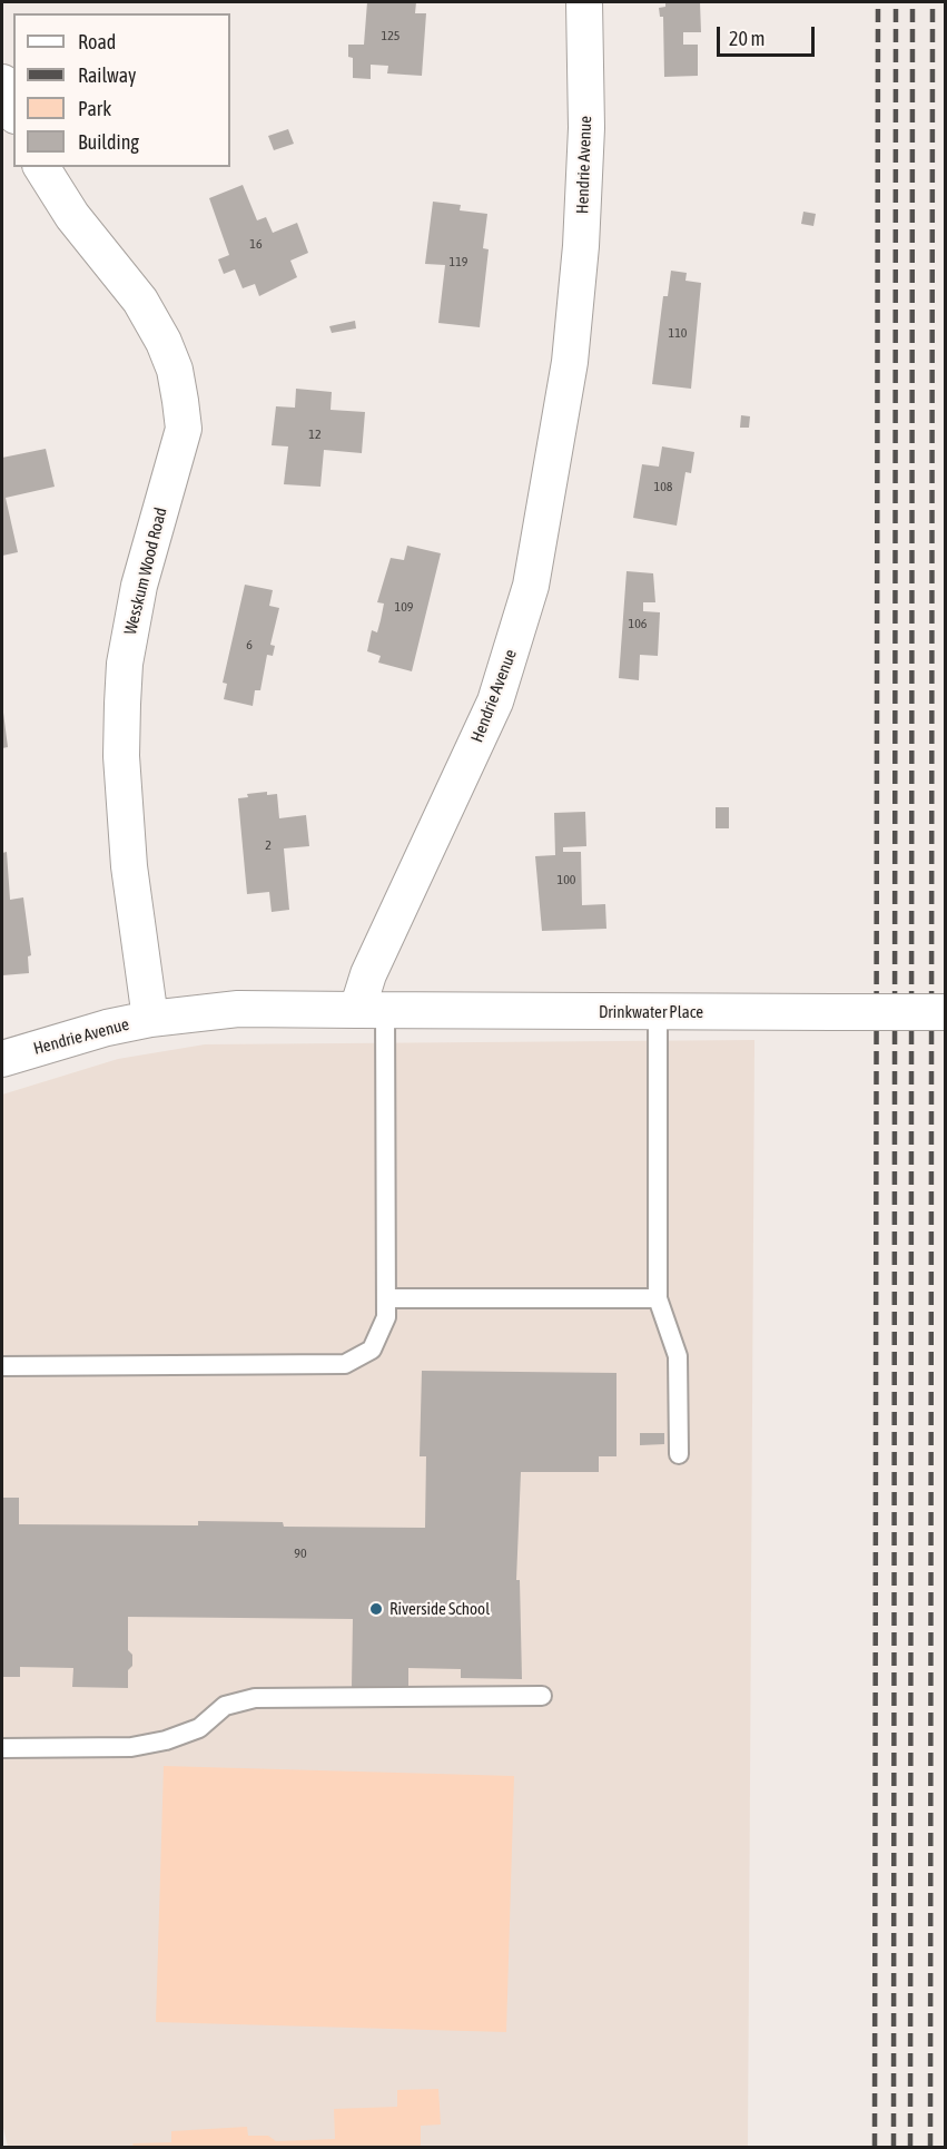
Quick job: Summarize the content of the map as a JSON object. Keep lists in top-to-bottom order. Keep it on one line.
{"streets":{"street":["Hendrie Avenue","Wesskum Wood Road","Drinkwater Place"]},"crossings":[["Hendrie Avenue","Wesskum Wood Road"],["Hendrie Avenue","Drinkwater Place"]],"places":["Riverside School"],"house_numbers":["125","16","119","110","12","108","109","106","6","2","100","90"],"legend":["Road","Railway","Park","Building"],"scale_bar":"20 m"}
